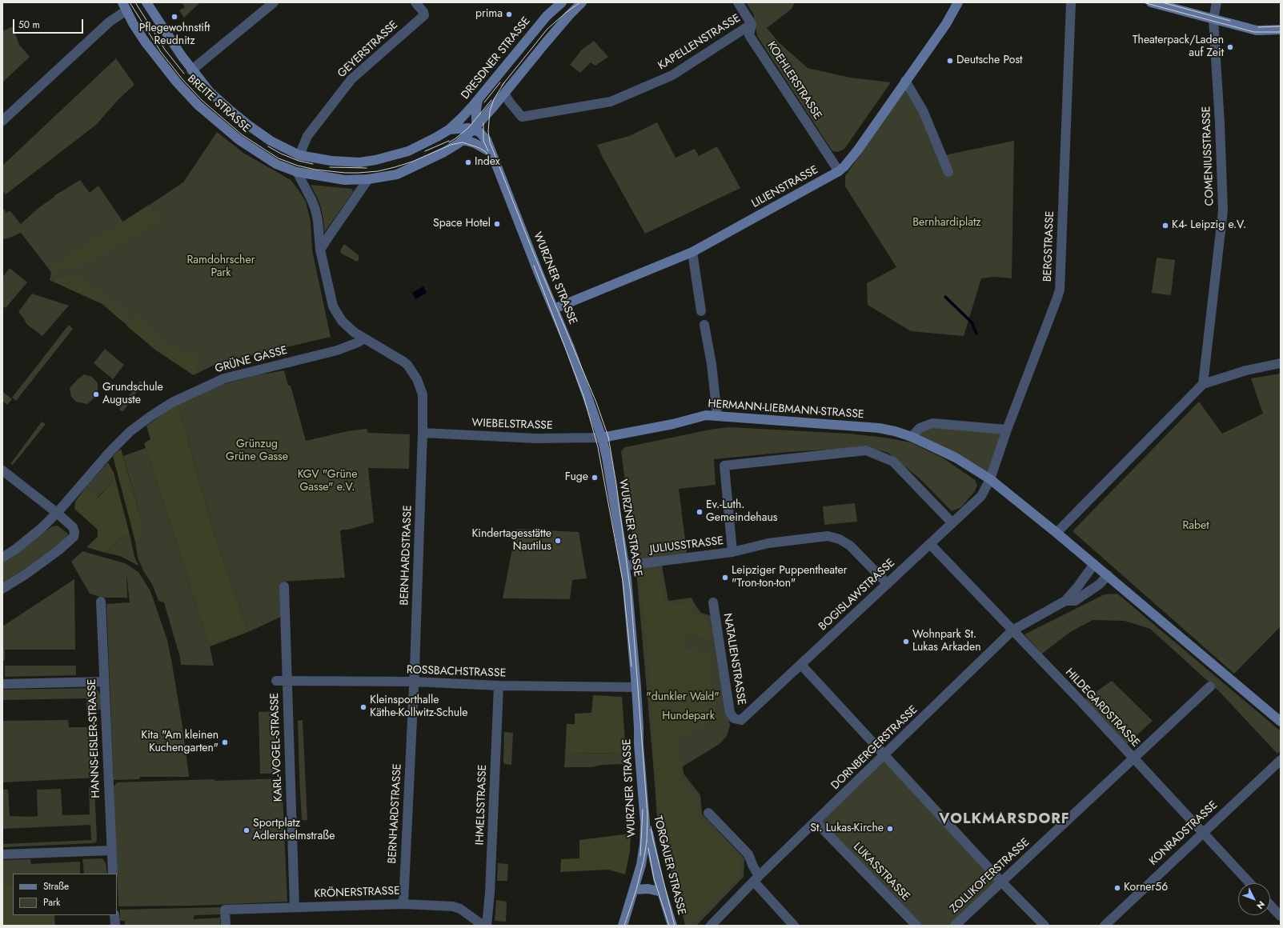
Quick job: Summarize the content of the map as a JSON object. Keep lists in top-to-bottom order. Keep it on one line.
{"streets":{"main road":["DRESDNER STRASSE","BREITE STRASSE","LILIENSTRASSE","WURZNER STRASSE","HERMANN-LIEBMANN-STRASSE","TORGAUER STRASSE"],"street":["KAPELLENSTRASSE","GEYERSTRASSE","KOEHLERSTRASSE","COMENIUSSTRASSE","BERGSTRASSE","GRÜNE GASSE","WIEBELSTRASSE","JULIUSSTRASSE","BERNHARDSTRASSE","BOGISLAWSTRASSE","NATALIENSTRASSE","ROSSBACHSTRASSE","HILDEGARDSTRASSE","HANNS-EISLER-STRASSE","KARL-VOGEL-STRASSE","DORNBERGERSTRASSE","IHMELSSTRASSE","KONRADSTRASSE","LUKASSTRASSE","ZOLLIKOFERSTRASSE","KRÖNERSTRASSE"]},"crossings":[["KAPELLENSTRASSE","KOEHLERSTRASSE"],["GEYERSTRASSE","BREITE STRASSE"],["DRESDNER STRASSE","BREITE STRASSE"],["KOEHLERSTRASSE","LILIENSTRASSE"],["BREITE STRASSE","WURZNER STRASSE"],["BREITE STRASSE","BERNHARDSTRASSE"],["LILIENSTRASSE","WURZNER STRASSE"],["BERGSTRASSE","HERMANN-LIEBMANN-STRASSE"],["BERGSTRASSE","BOGISLAWSTRASSE"],["WURZNER STRASSE","HERMANN-LIEBMANN-STRASSE"],["WURZNER STRASSE","WIEBELSTRASSE"],["WURZNER STRASSE","JULIUSSTRASSE"],["WURZNER STRASSE","ROSSBACHSTRASSE"],["WURZNER STRASSE","TORGAUER STRASSE"],["GRÜNE GASSE","BERNHARDSTRASSE"],["HERMANN-LIEBMANN-STRASSE","WIEBELSTRASSE"],["HERMANN-LIEBMANN-STRASSE","BOGISLAWSTRASSE"],["HERMANN-LIEBMANN-STRASSE","DORNBERGERSTRASSE"],["WIEBELSTRASSE","BERNHARDSTRASSE"],["JULIUSSTRASSE","BOGISLAWSTRASSE"],["BERNHARDSTRASSE","ROSSBACHSTRASSE"],["BERNHARDSTRASSE","KRÖNERSTRASSE"],["BOGISLAWSTRASSE","NATALIENSTRASSE"],["BOGISLAWSTRASSE","HILDEGARDSTRASSE"],["ROSSBACHSTRASSE","KARL-VOGEL-STRASSE"],["ROSSBACHSTRASSE","IHMELSSTRASSE"],["HILDEGARDSTRASSE","DORNBERGERSTRASSE"],["HILDEGARDSTRASSE","KONRADSTRASSE"],["HILDEGARDSTRASSE","ZOLLIKOFERSTRASSE"],["KARL-VOGEL-STRASSE","KRÖNERSTRASSE"],["DORNBERGERSTRASSE","LUKASSTRASSE"]],"districts":["VOLKMARSDORF"],"parks":["Bernhardiplatz","Ramdohrscher Park","Grünzug Grüne Gasse","KGV \"Grüne Gasse\" e.V.","Rabet","\"dunkler Wald\"","Hundepark"],"places":["prima","Pflegewohnstift Reudnitz","Theaterpack/Laden auf Zeit","Deutsche Post","Index","Space Hotel","K4- Leipzig e.V.","Grundschule Auguste","Fuge","Ev.-Luth. Gemeindehaus","Kindertagesstätte Nautilus","Leipziger Puppentheater \"Tron-ton-ton\"","Wohnpark St. Lukas Arkaden","Kleinsporthalle Käthe-Kollwitz-Schule","Kita \"Am kleinen Kuchengarten\"","St. Lukas-Kirche","Sportplatz Adlershelmstraße","Korner56"],"legend":["Straße","Park"],"scale_bar":"50 m","north":"bottom right"}
